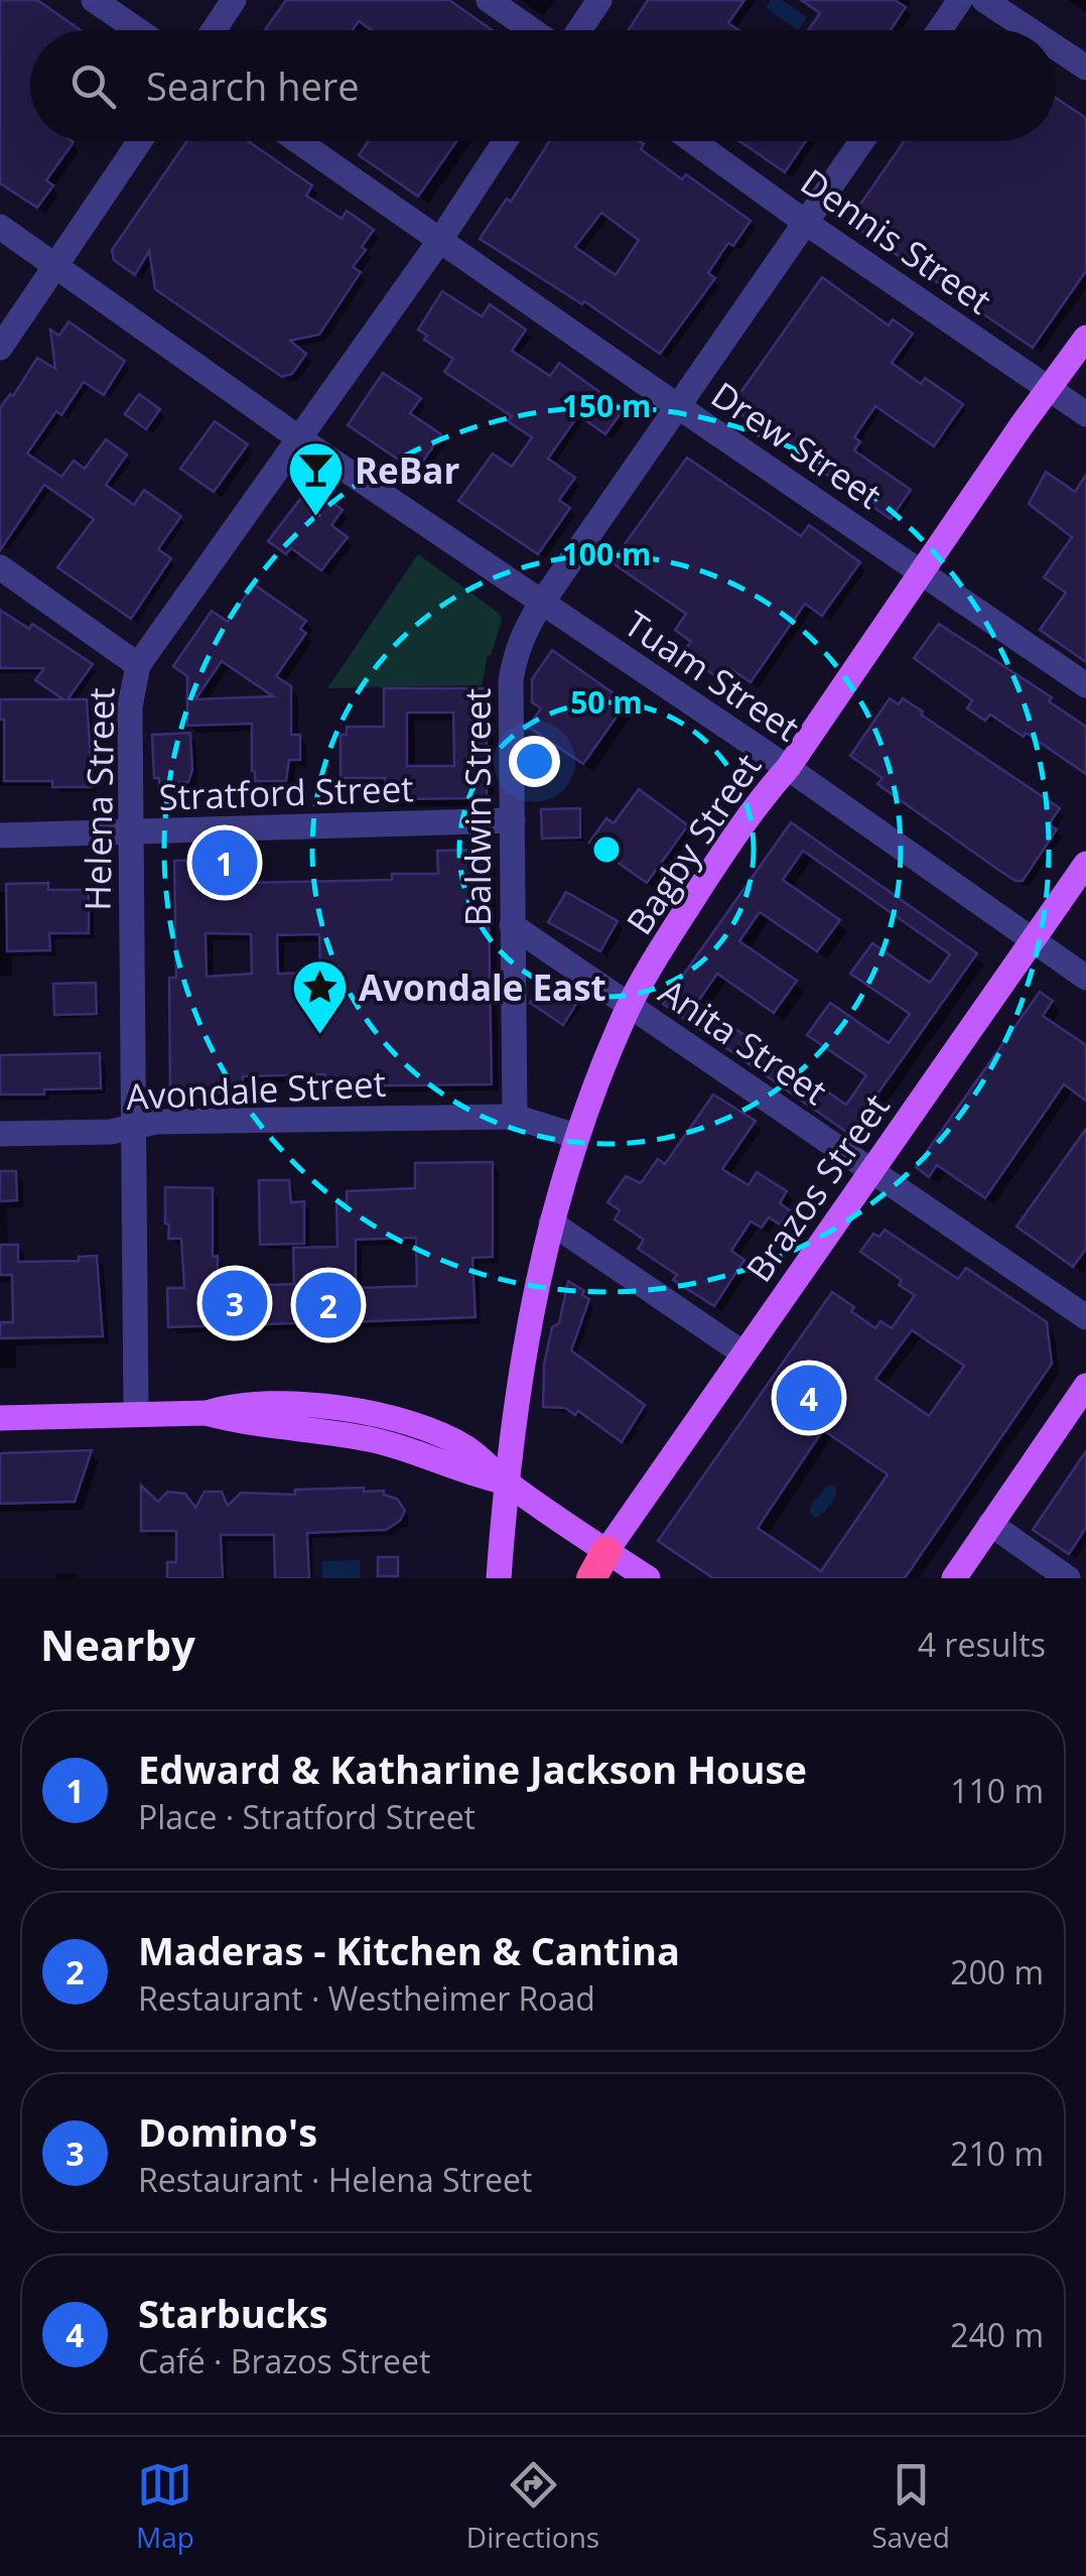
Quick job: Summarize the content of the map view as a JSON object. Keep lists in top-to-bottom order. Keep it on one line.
{"streets":{"main road":["Bagby Street","Brazos Street"],"street":["Dennis Street","Drew Street","Tuam Street","Stratford Street","Helena Street","Baldwin Street","Anita Street","Avondale Street"]},"crossings":[["Dennis Street","Baldwin Street"],["Dennis Street","Bagby Street"],["Drew Street","Helena Street"],["Drew Street","Baldwin Street"],["Drew Street","Bagby Street"],["Tuam Street","Helena Street"],["Tuam Street","Baldwin Street"],["Tuam Street","Bagby Street"],["Tuam Street","Brazos Street"],["Stratford Street","Helena Street"],["Stratford Street","Baldwin Street"],["Helena Street","Avondale Street"],["Baldwin Street","Anita Street"],["Baldwin Street","Avondale Street"],["Bagby Street","Anita Street"],["Anita Street","Brazos Street"]],"places":{"bar":["ReBar"],"place":["Avondale East"]},"page":{"search":"Search here","pins":["1","3","2","4"],"heading":["Nearby","4 results"],"list":[{"mark":"1","name":"Edward & Katharine Jackson House","note":"Place · Stratford Street","value":"110 m"},{"mark":"2","name":"Maderas - Kitchen & Cantina","note":"Restaurant · Westheimer Road","value":"200 m"},{"mark":"3","name":"Domino's","note":"Restaurant · Helena Street","value":"210 m"},{"mark":"4","name":"Starbucks","note":"Café · Brazos Street","value":"240 m"}],"nav":["Map","Directions","Saved"]},"rings":["150 m","100 m","50 m"]}
